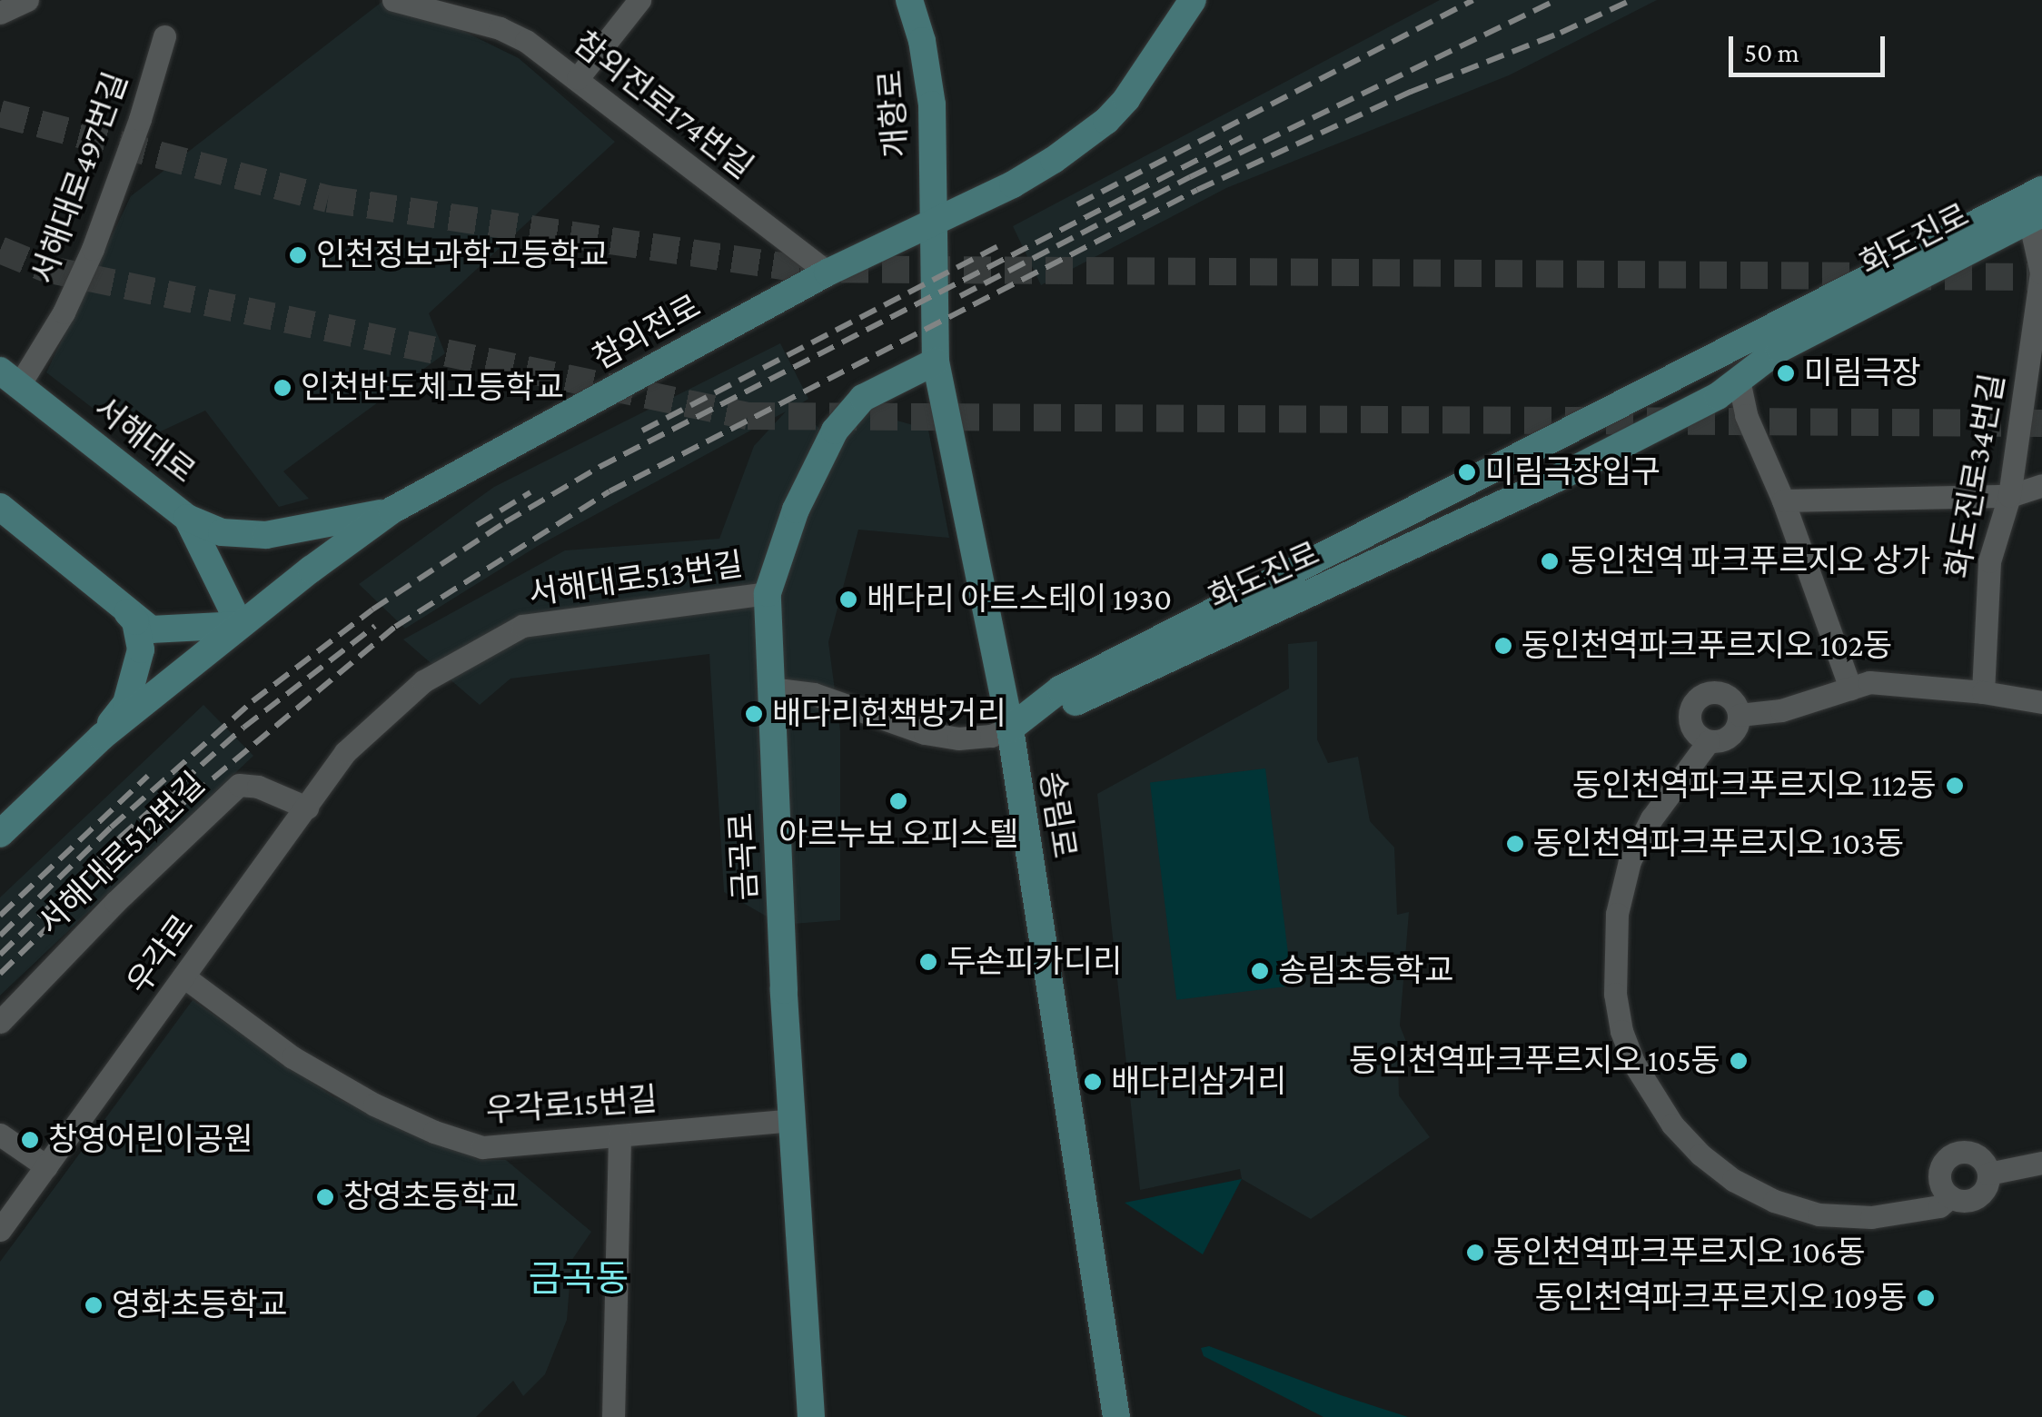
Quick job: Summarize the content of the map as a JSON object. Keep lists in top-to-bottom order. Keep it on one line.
{"streets":{"main road":["개항로","화도진로","참외전로","서해대로","송림로","금곡로"],"street":["참외전로174번길","서해대로497번길","화도진로34번길","서해대로513번길","서해대로512번길","우각로","우각로15번길"]},"crossings":[["참외전로174번길","참외전로"],["개항로","참외전로"],["개항로","송림로"],["서해대로497번길","서해대로"],["화도진로","화도진로34번길"],["화도진로","송림로"],["참외전로","서해대로"],["참외전로","송림로"],["서해대로513번길","금곡로"],["서해대로513번길","우각로"],["송림로","금곡로"],["서해대로512번길","우각로"],["금곡로","우각로15번길"],["우각로","우각로15번길"]],"districts":["금곡동"],"places":["인천정보과학고등학교","미림극장","인천반도체고등학교","미림극장입구","동인천역 파크푸르지오 상가","배다리 아트스테이 1930","동인천역파크푸르지오 102동","배다리헌책방거리","동인천역파크푸르지오 112동","아르누보 오피스텔","동인천역파크푸르지오 103동","두손피카디리","송림초등학교","동인천역파크푸르지오 105동","배다리삼거리","창영어린이공원","창영초등학교","동인천역파크푸르지오 106동","동인천역파크푸르지오 109동","영화초등학교"],"scale_bar":"50 m"}
